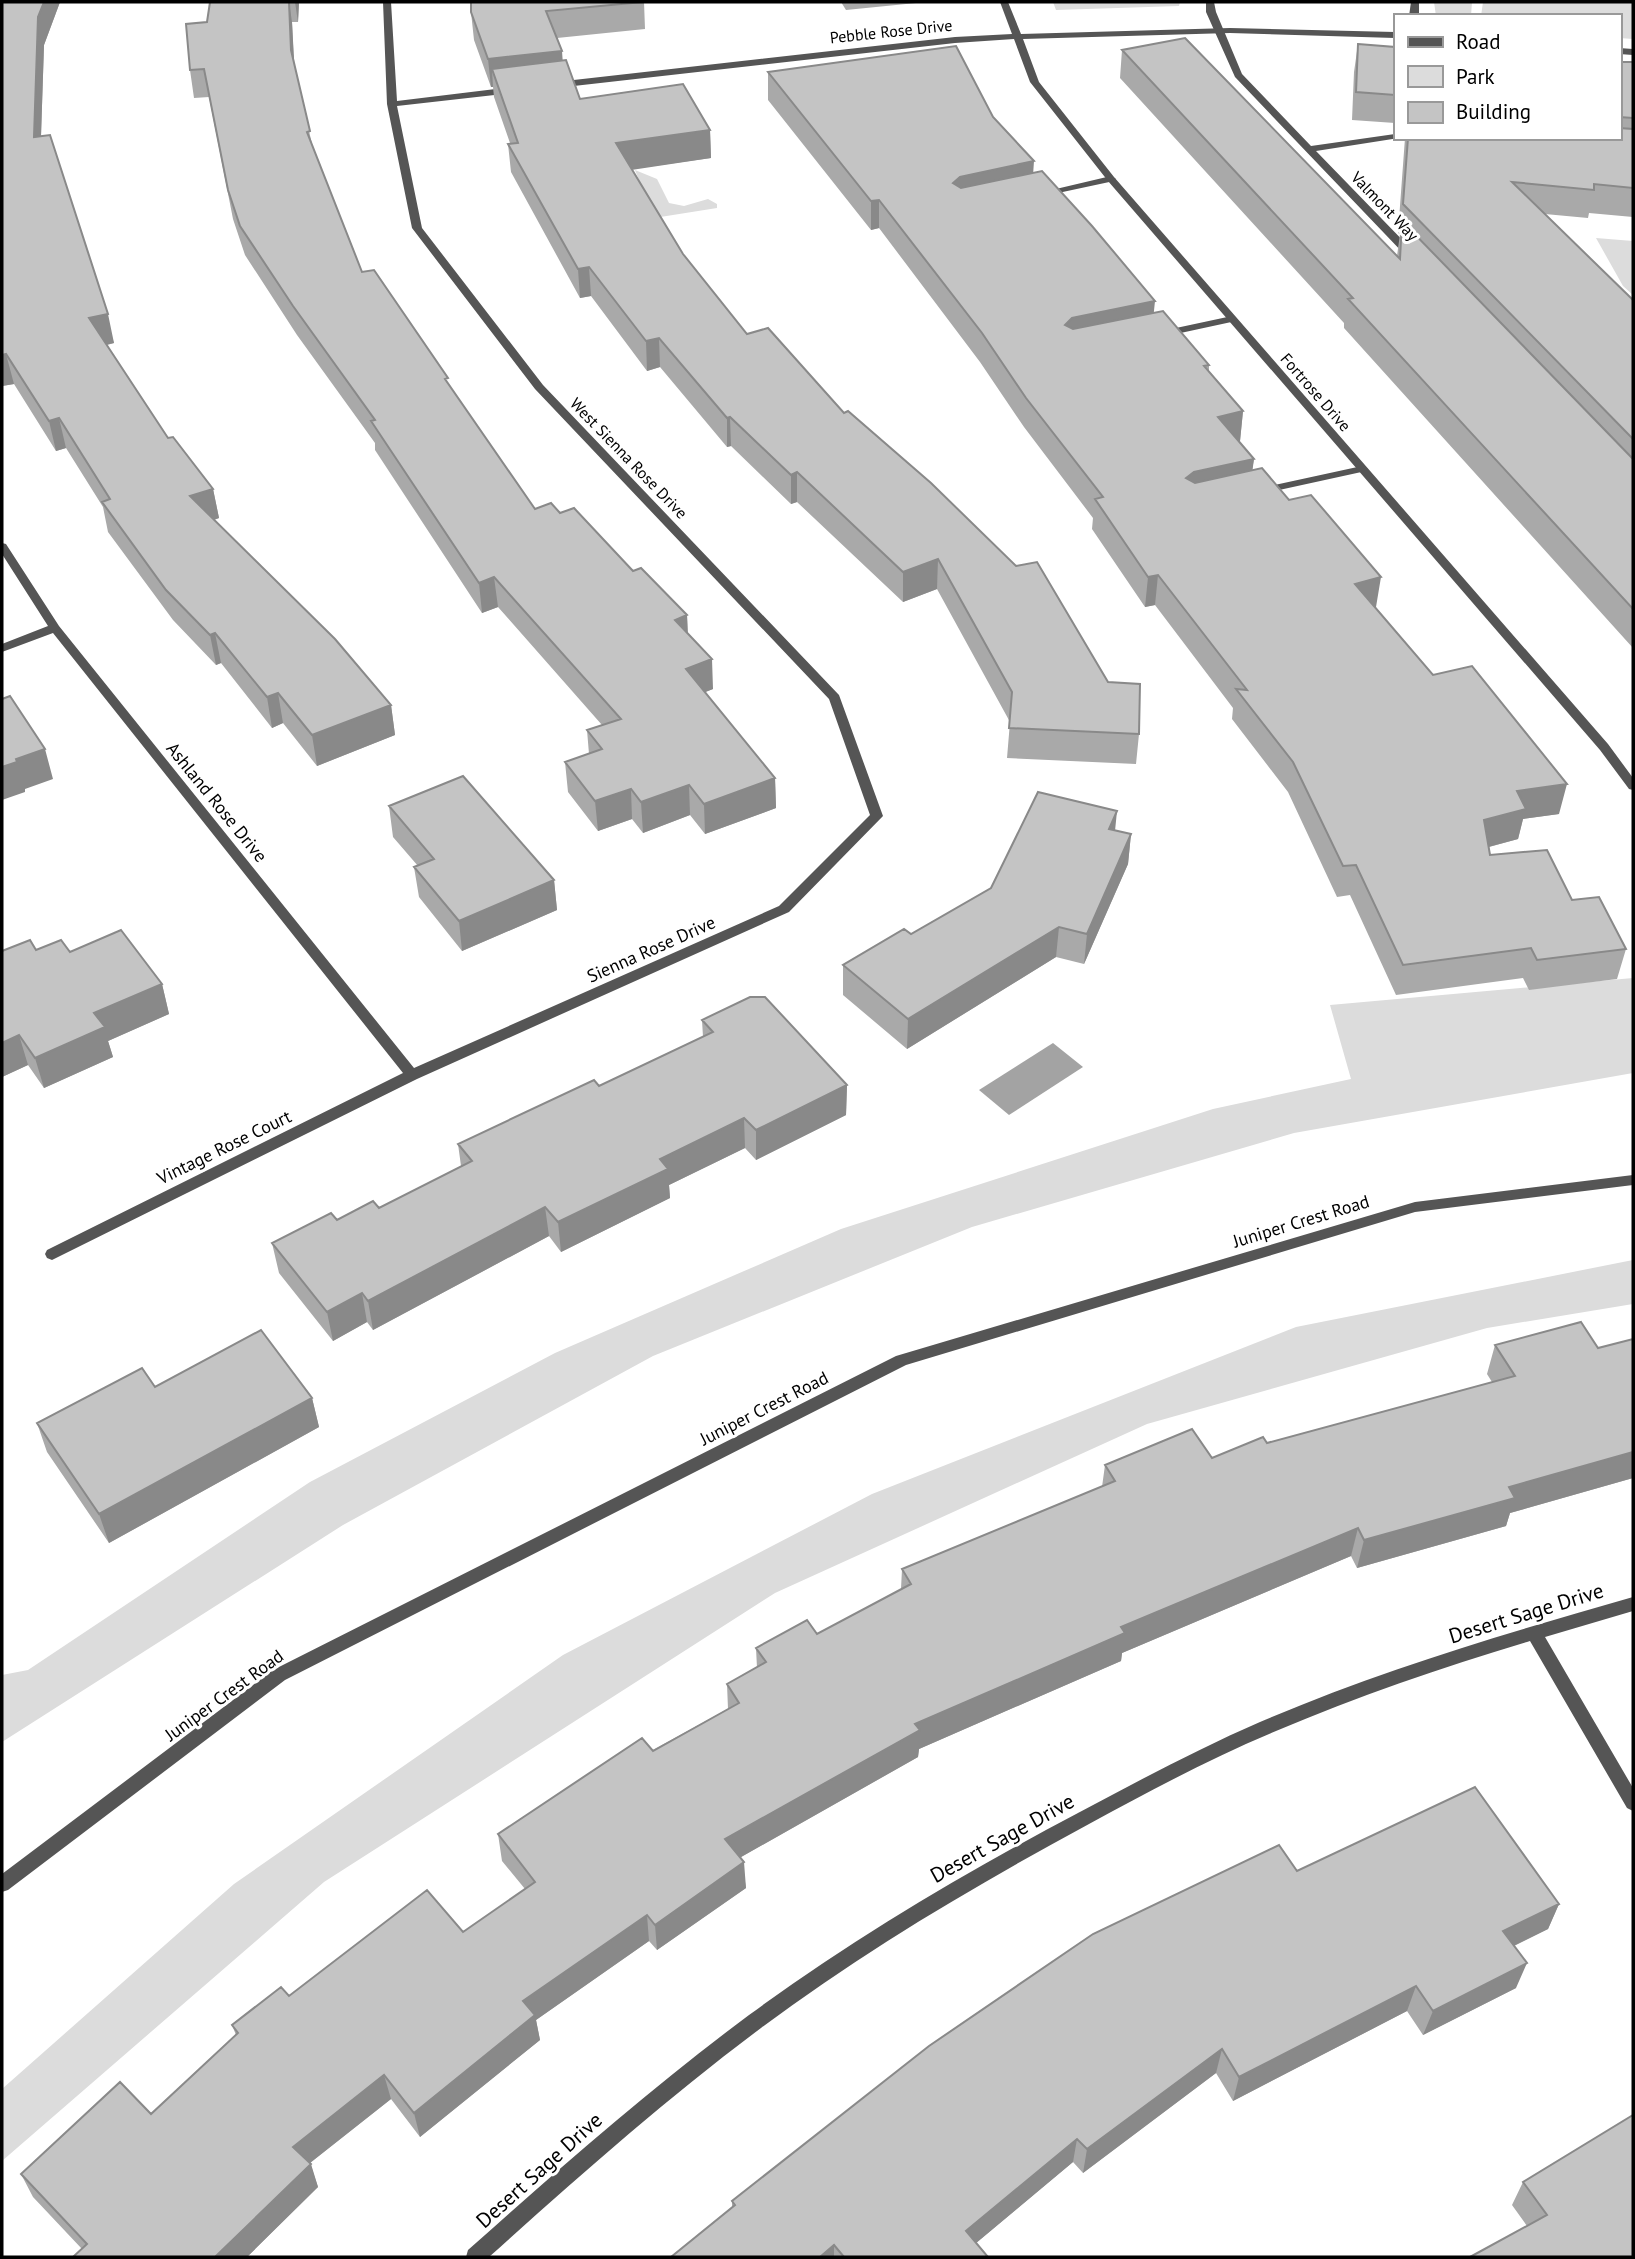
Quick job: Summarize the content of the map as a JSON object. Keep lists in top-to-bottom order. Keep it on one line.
{"streets":{"street":["Pebble Rose Drive","Valmont Way","Fortrose Drive","West Sienna Rose Drive","Ashland Rose Drive","Sienna Rose Drive","Vintage Rose Court","Juniper Crest Road","Desert Sage Drive"]},"crossings":[["Pebble Rose Drive","Valmont Way"],["Pebble Rose Drive","Fortrose Drive"],["West Sienna Rose Drive","Sienna Rose Drive"],["Ashland Rose Drive","Sienna Rose Drive"],["Ashland Rose Drive","Vintage Rose Court"],["Sienna Rose Drive","Vintage Rose Court"]],"legend":["Road","Park","Building"]}
